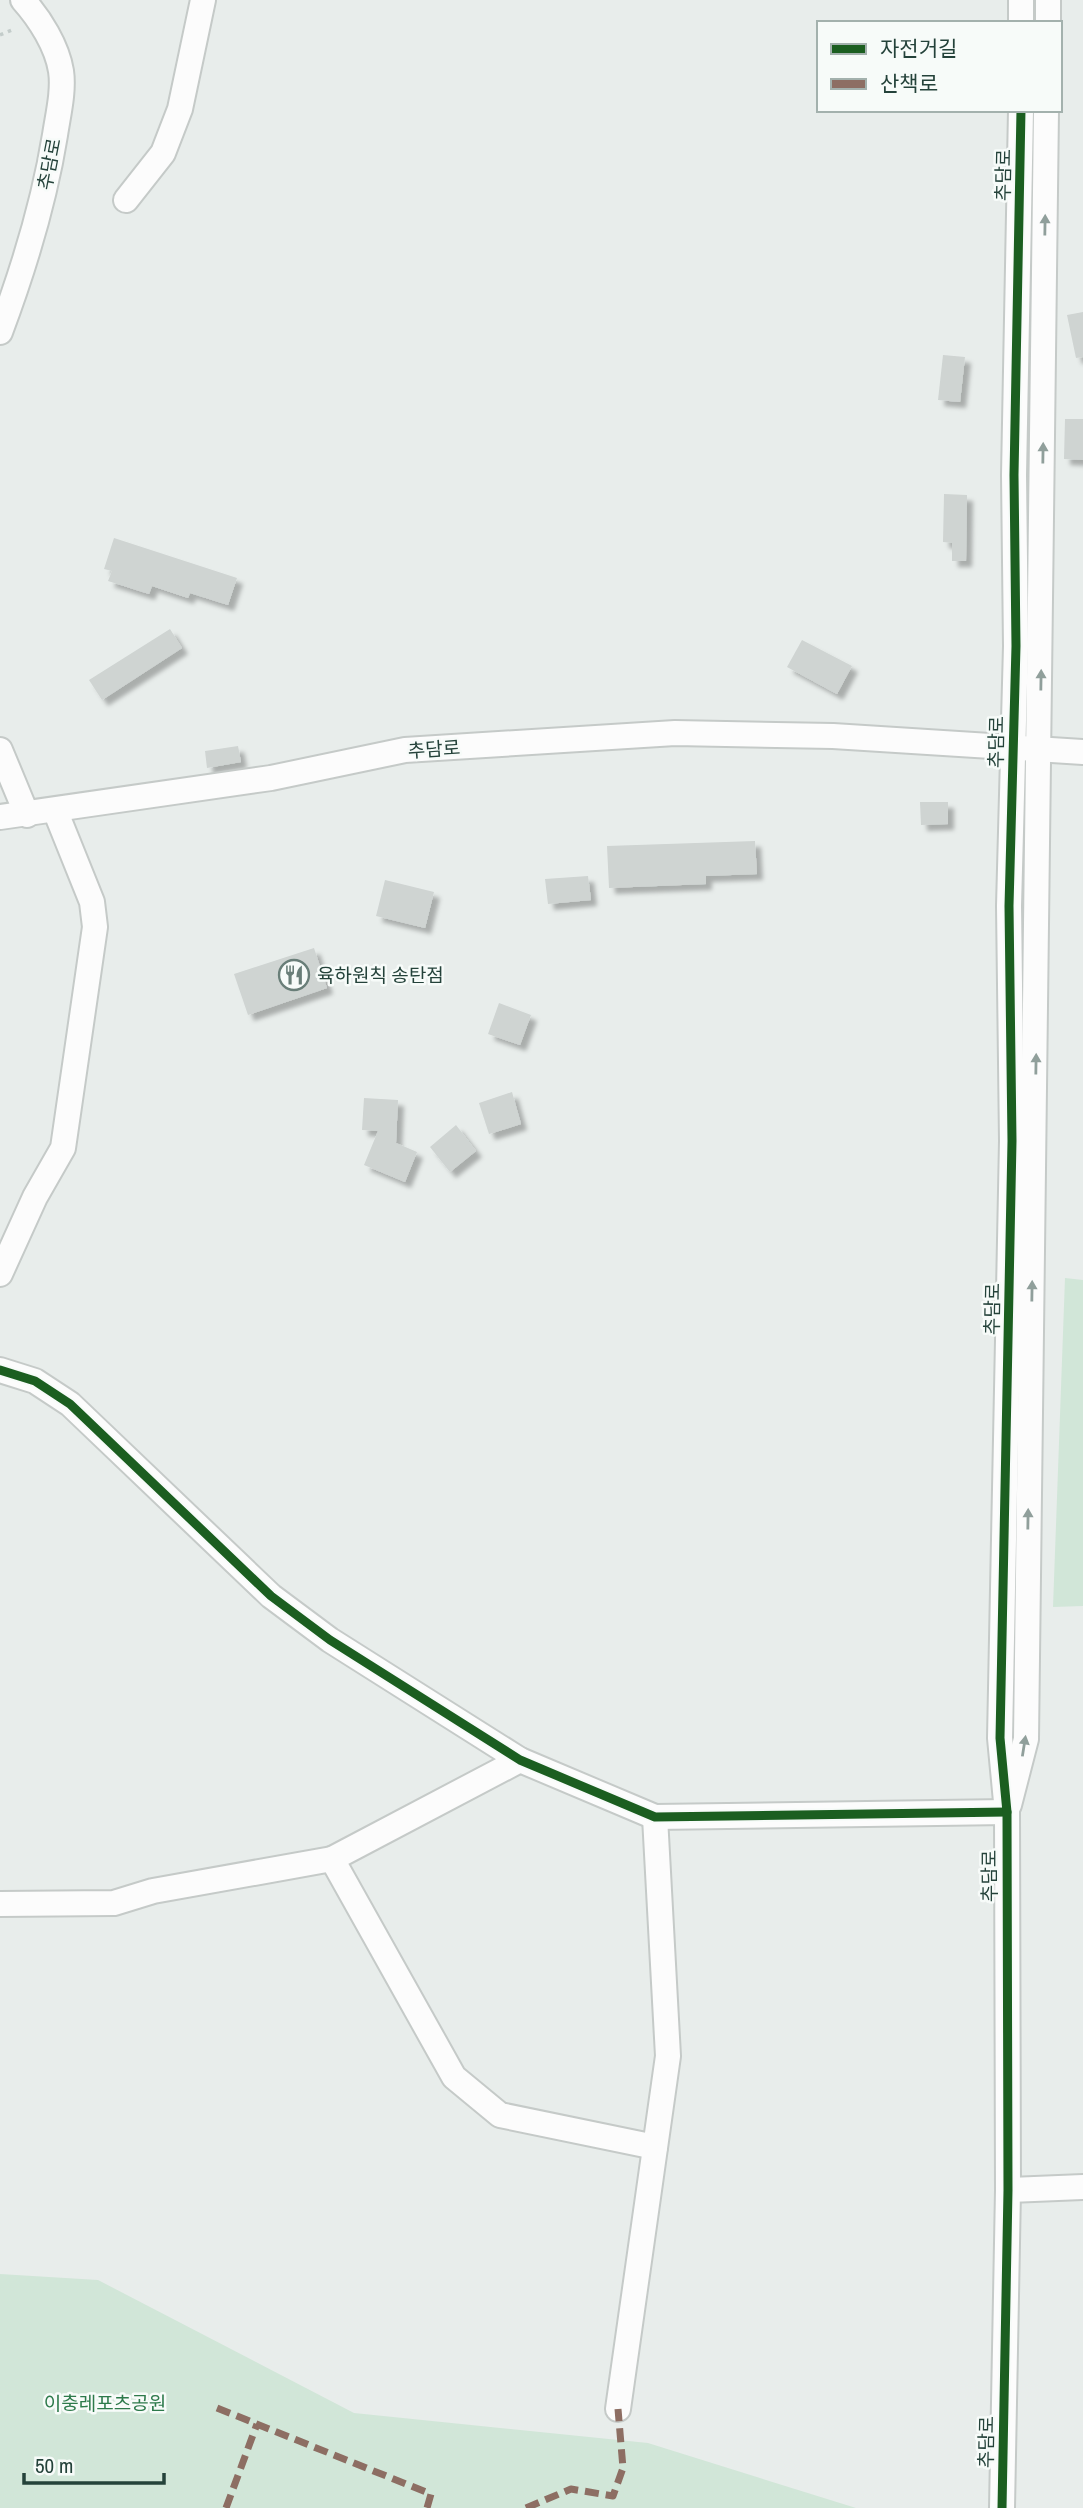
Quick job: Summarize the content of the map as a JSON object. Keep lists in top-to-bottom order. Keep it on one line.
{"streets":{"street":["추담로"]},"parks":["이충레포츠공원"],"places":{"restaurant":["육하원칙 송탄점"]},"legend":["자전거길","산책로"],"scale_bar":"50 m"}
